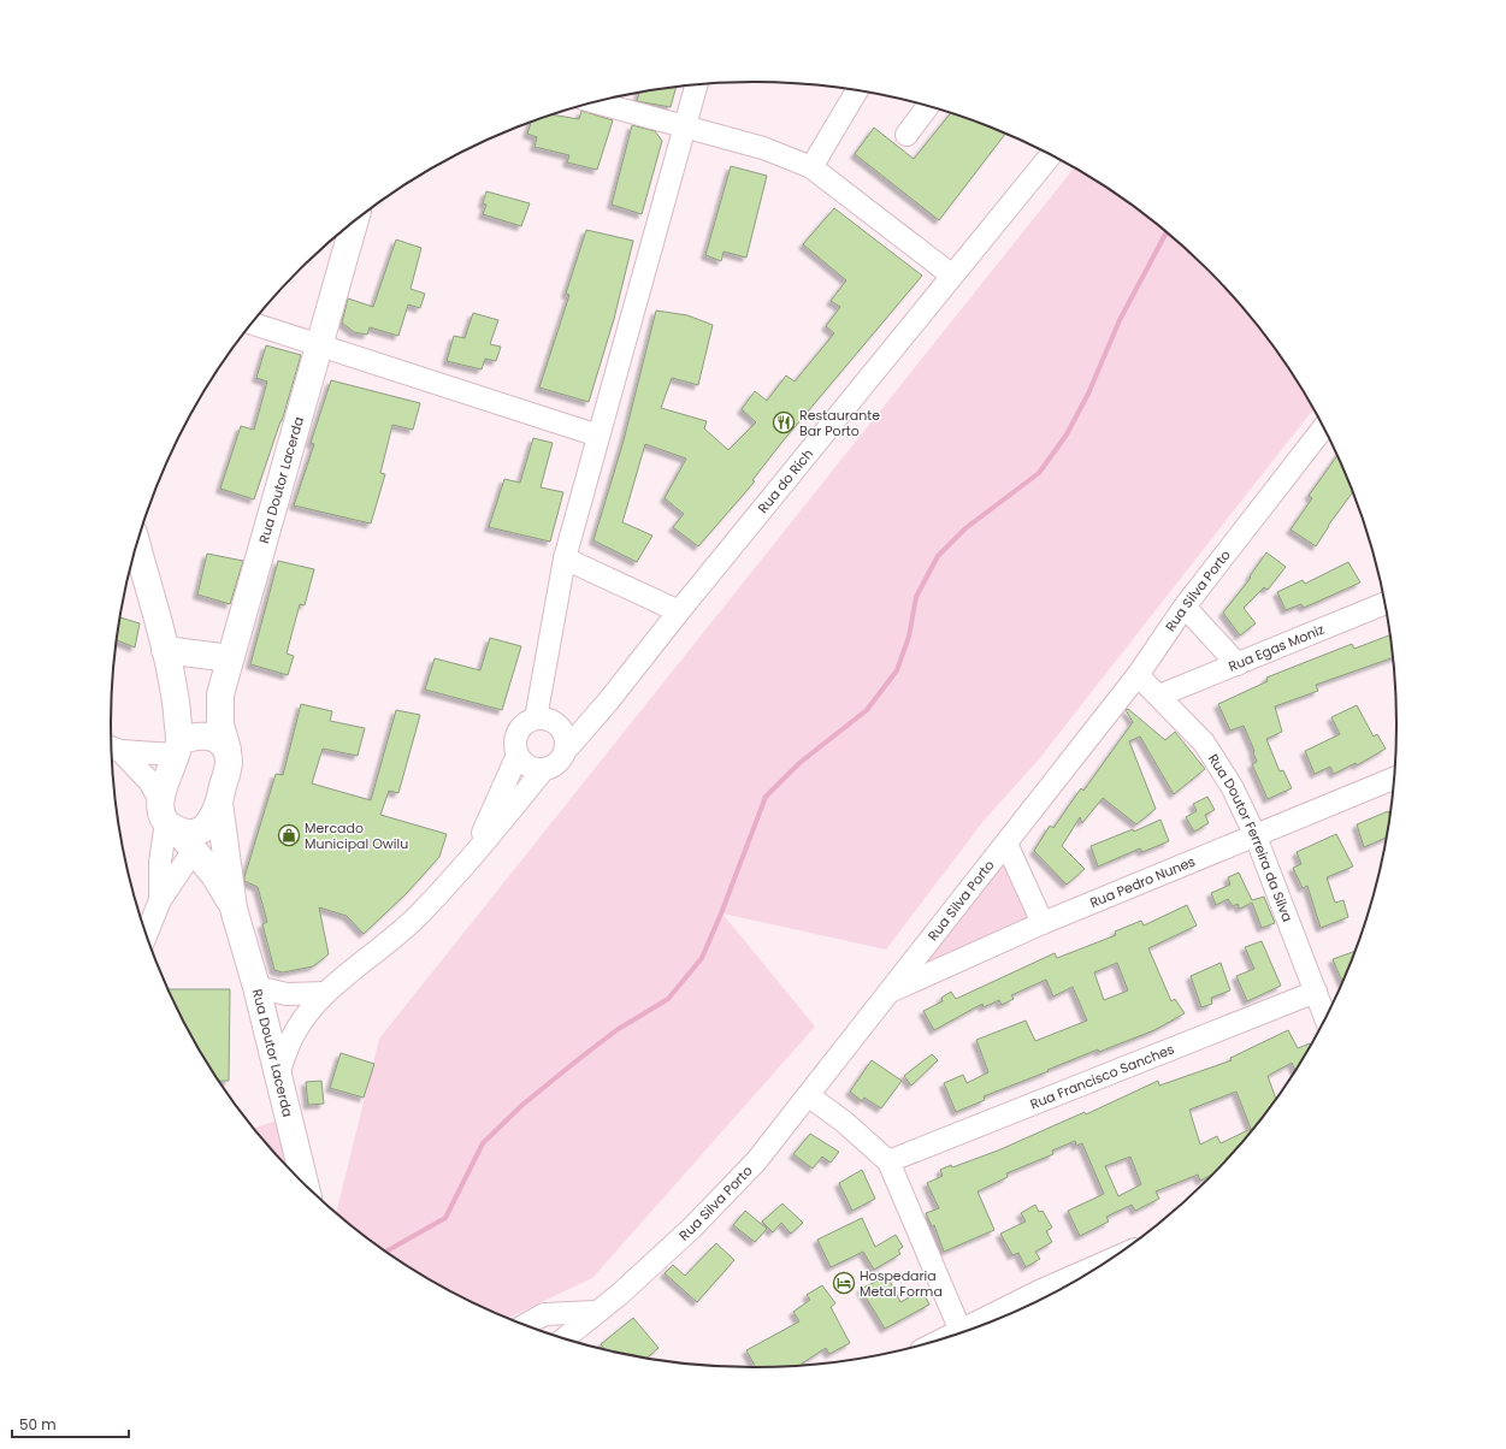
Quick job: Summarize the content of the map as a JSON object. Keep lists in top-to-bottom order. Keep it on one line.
{"streets":{"main road":["Rua Doutor Lacerda"],"street":["Rua do Rich","Rua Silva Porto","Rua Egas Moniz","Rua Doutor Ferreira da Silva","Rua Pedro Nunes","Rua Francisco Sanches"]},"crossings":[["Rua Silva Porto","Rua Doutor Ferreira da Silva"],["Rua Silva Porto","Rua Pedro Nunes"],["Rua Egas Moniz","Rua Doutor Ferreira da Silva"],["Rua Doutor Ferreira da Silva","Rua Pedro Nunes"],["Rua Doutor Ferreira da Silva","Rua Francisco Sanches"]],"places":{"restaurant":["Restaurante Bar Porto"],"shop":["Mercado Municipal Owilu"],"hotel":["Hospedaria Metal Forma"]},"scale_bar":"50 m"}
